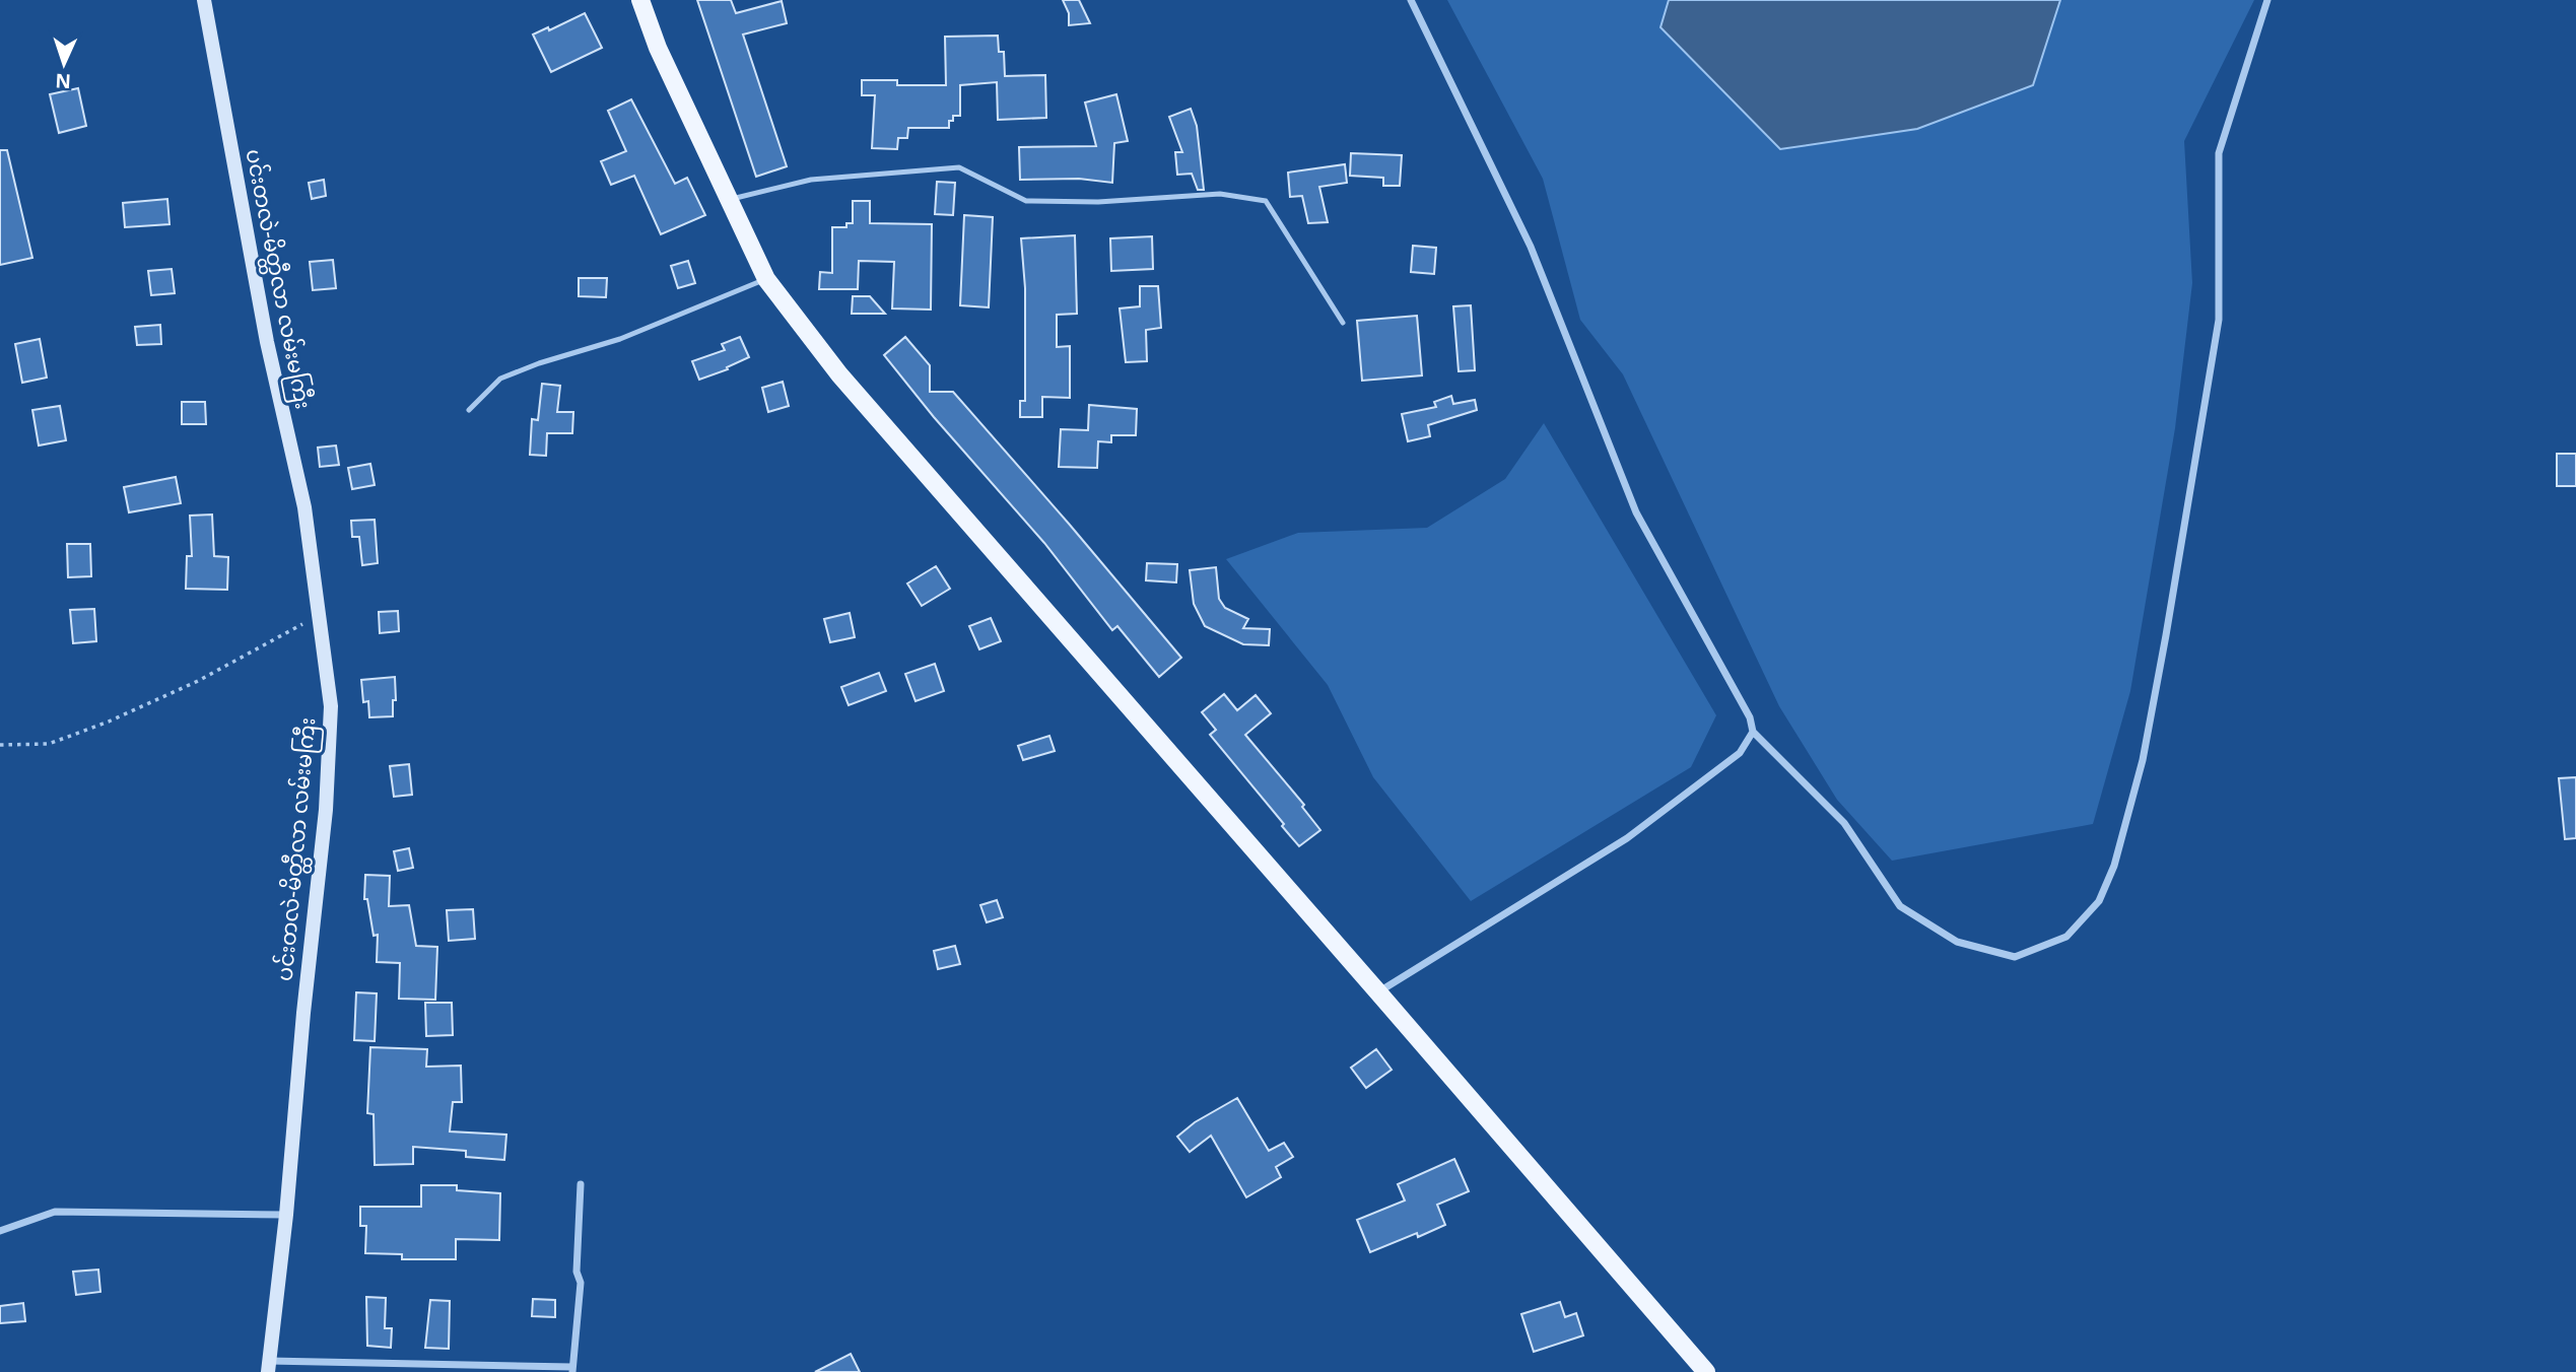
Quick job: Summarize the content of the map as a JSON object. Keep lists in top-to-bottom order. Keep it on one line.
{"streets":{"street":["ပင်းတလဲ-မိတ္ထီလာ လမ်းမကြီး"]},"north":"bottom"}
